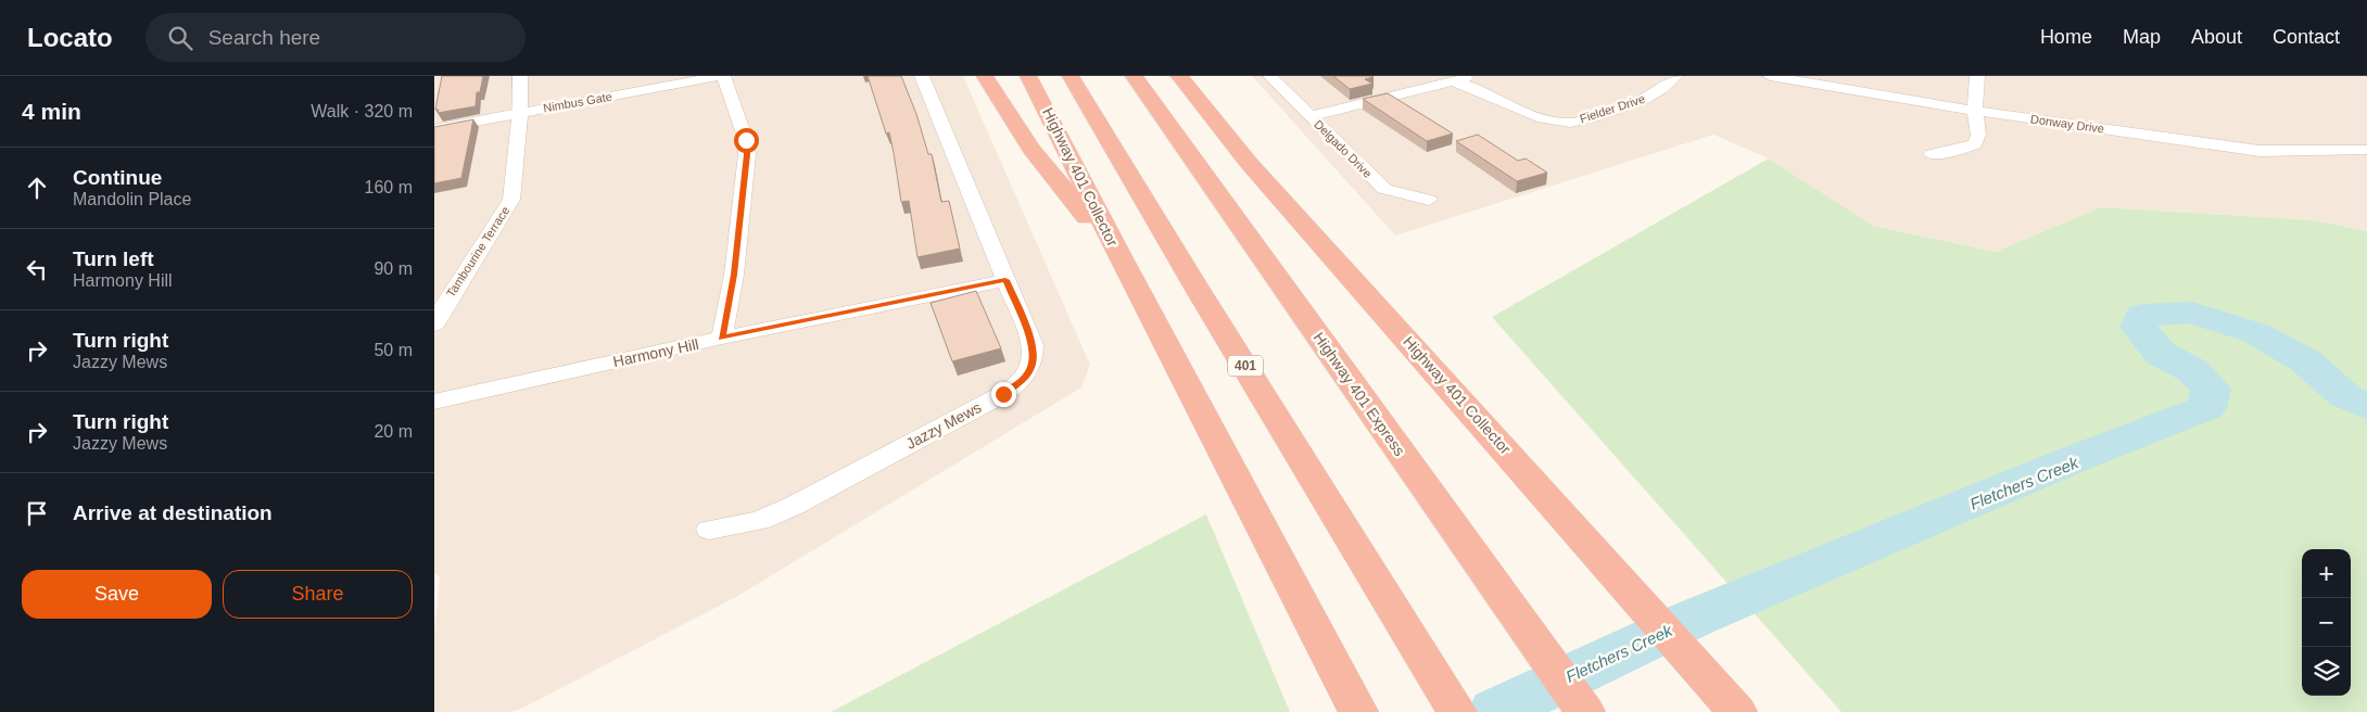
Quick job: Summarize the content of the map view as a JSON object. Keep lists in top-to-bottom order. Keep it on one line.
{"streets":{"highway":["Highway 401 Collector","401","Highway 401 Express"],"street":["Nimbus Gate","Fielder Drive","Donway Drive","Delgado Drive","Tambourine Terrace","Harmony Hill","Jazzy Mews"]},"crossings":[["Nimbus Gate","Tambourine Terrace"],["Harmony Hill","Jazzy Mews"]],"water":["Fletchers Creek"],"page":{"header":"Locato","search":"Search here","nav":["Home","Map","About","Contact"],"heading":["4 min","Walk · 320 m"],"list":[["Continue","Mandolin Place","160 m"],["Turn left","Harmony Hill","90 m"],["Turn right","Jazzy Mews","50 m"],["Turn right","Jazzy Mews","20 m"],"Arrive at destination"],"map_buttons":["+","−"],"buttons":["Save","Share"]}}
